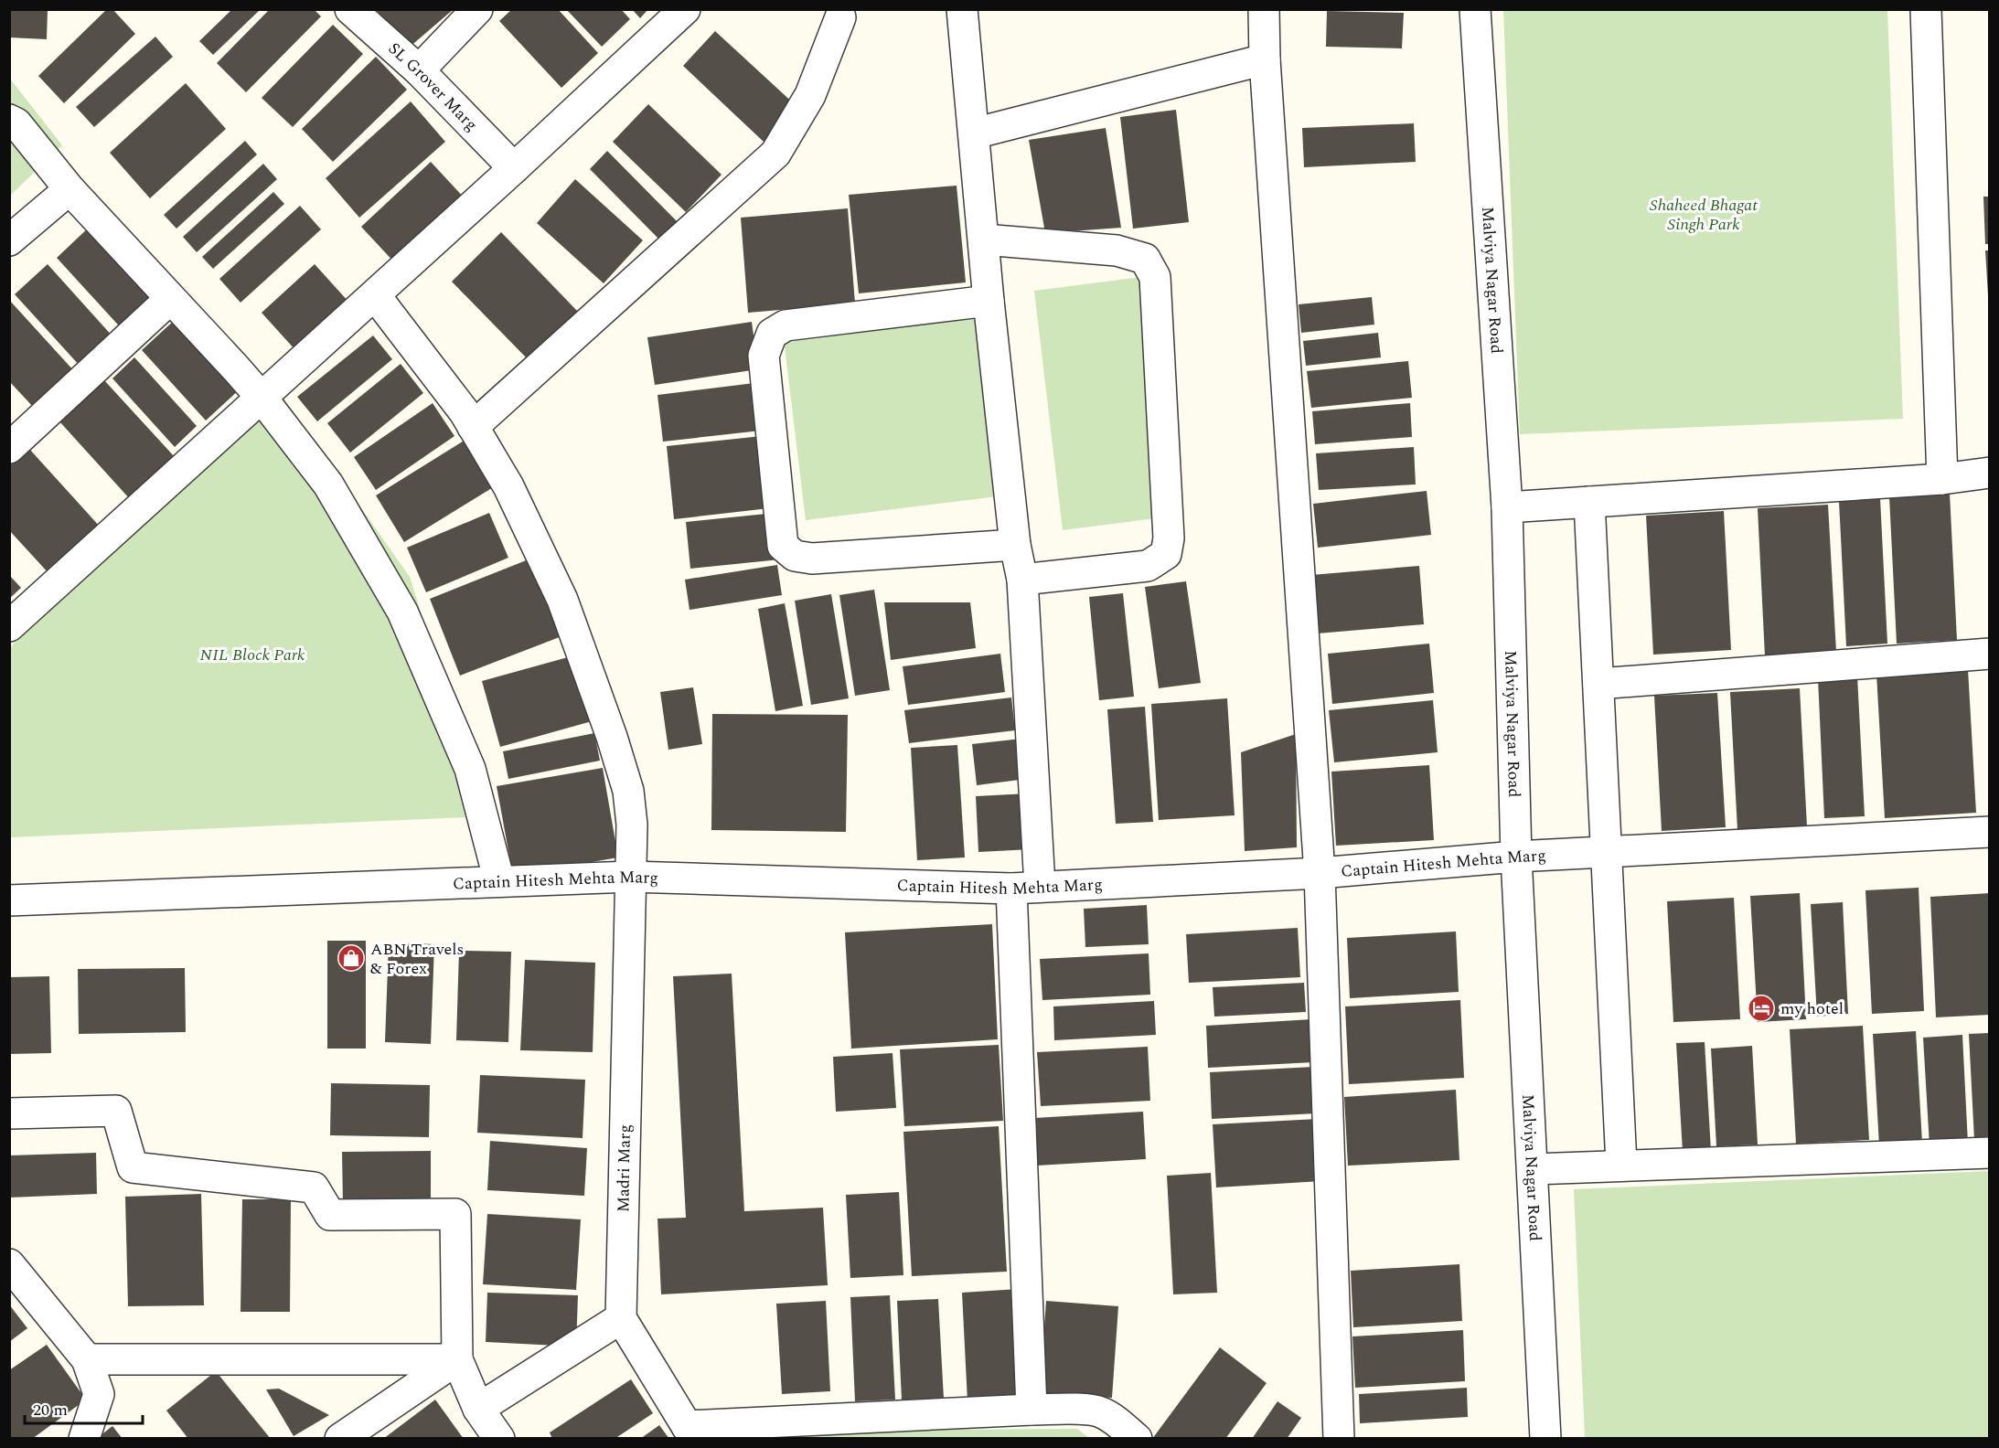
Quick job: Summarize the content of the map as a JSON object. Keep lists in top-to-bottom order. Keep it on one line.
{"streets":{"street":["SL Grover Marg","Malviya Nagar Road","Captain Hitesh Mehta Marg","Madri Marg"]},"crossings":[["Malviya Nagar Road","Captain Hitesh Mehta Marg"],["Captain Hitesh Mehta Marg","Madri Marg"]],"parks":["Shaheed Bhagat Singh Park","NIL Block Park"],"places":{"shop":["ABN Travels & Forex"],"hotel":["my hotel"]},"scale_bar":"20 m"}
